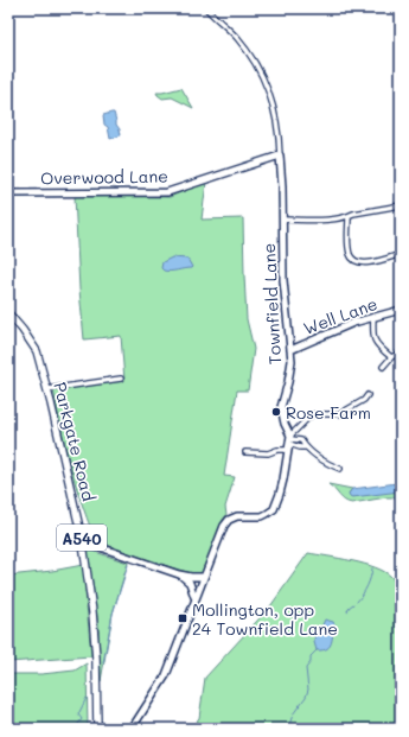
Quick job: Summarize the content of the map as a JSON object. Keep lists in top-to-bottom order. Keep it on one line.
{"streets":{"main road":["Parkgate Road","A540"],"street":["Overwood Lane","Townfield Lane","Well Lane"]},"crossings":[["Overwood Lane","Townfield Lane"],["Townfield Lane","Well Lane"]],"places":{"other":["Rose Farm"],"transit":["Mollington, opp 24 Townfield Lane"]}}
